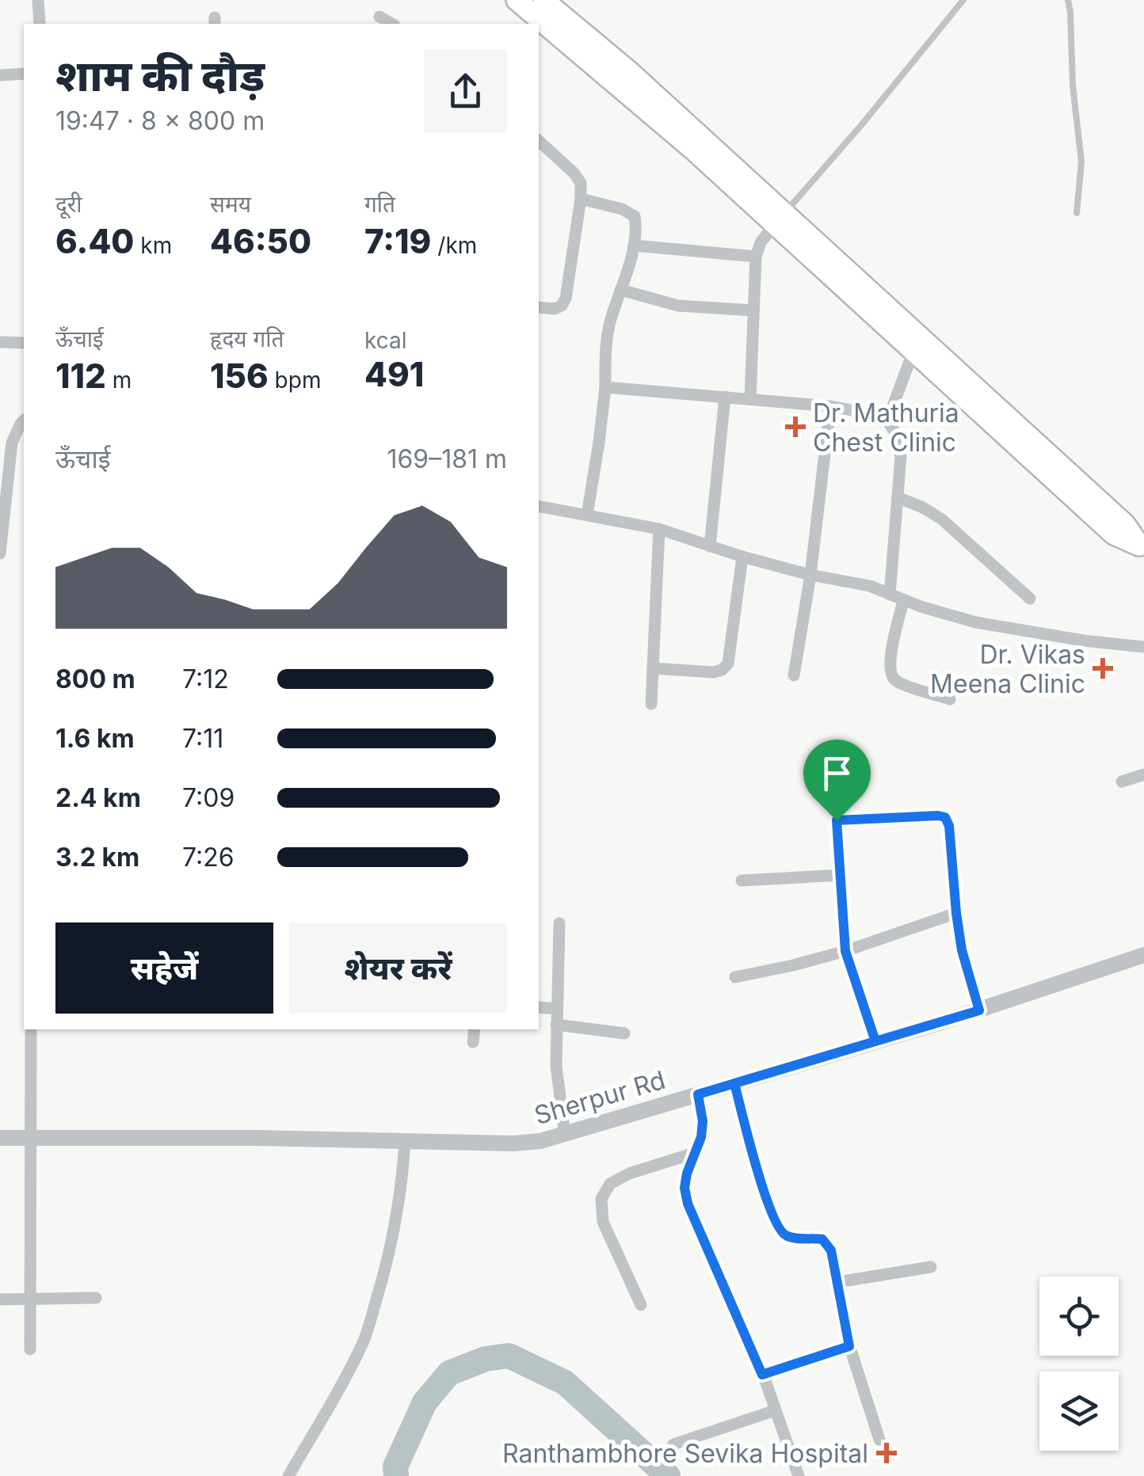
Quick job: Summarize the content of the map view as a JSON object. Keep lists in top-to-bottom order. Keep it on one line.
{"streets":{"street":["Sherpur Rd"]},"places":{"health":["Dr. Mathuria Chest Clinic","Dr. Vikas Meena Clinic","Ranthambhore Sevika Hospital"]},"page":{"heading":["शाम की दौड़","19:47 · 8 × 800 m"],"stats":[["दूरी","6.40 km"],["समय","46:50"],["गति","7:19 /km"],["ऊँचाई","112 m"],["हृदय गति","156 bpm"],["kcal","491"]],"chart":["ऊँचाई","169–181 m"],"list":[{"name":"800 m","note":"7:12"},{"name":"1.6 km","note":"7:11"},{"name":"2.4 km","note":"7:09"},{"name":"3.2 km","note":"7:26"}],"buttons":["सहेजें","शेयर करें"]}}
